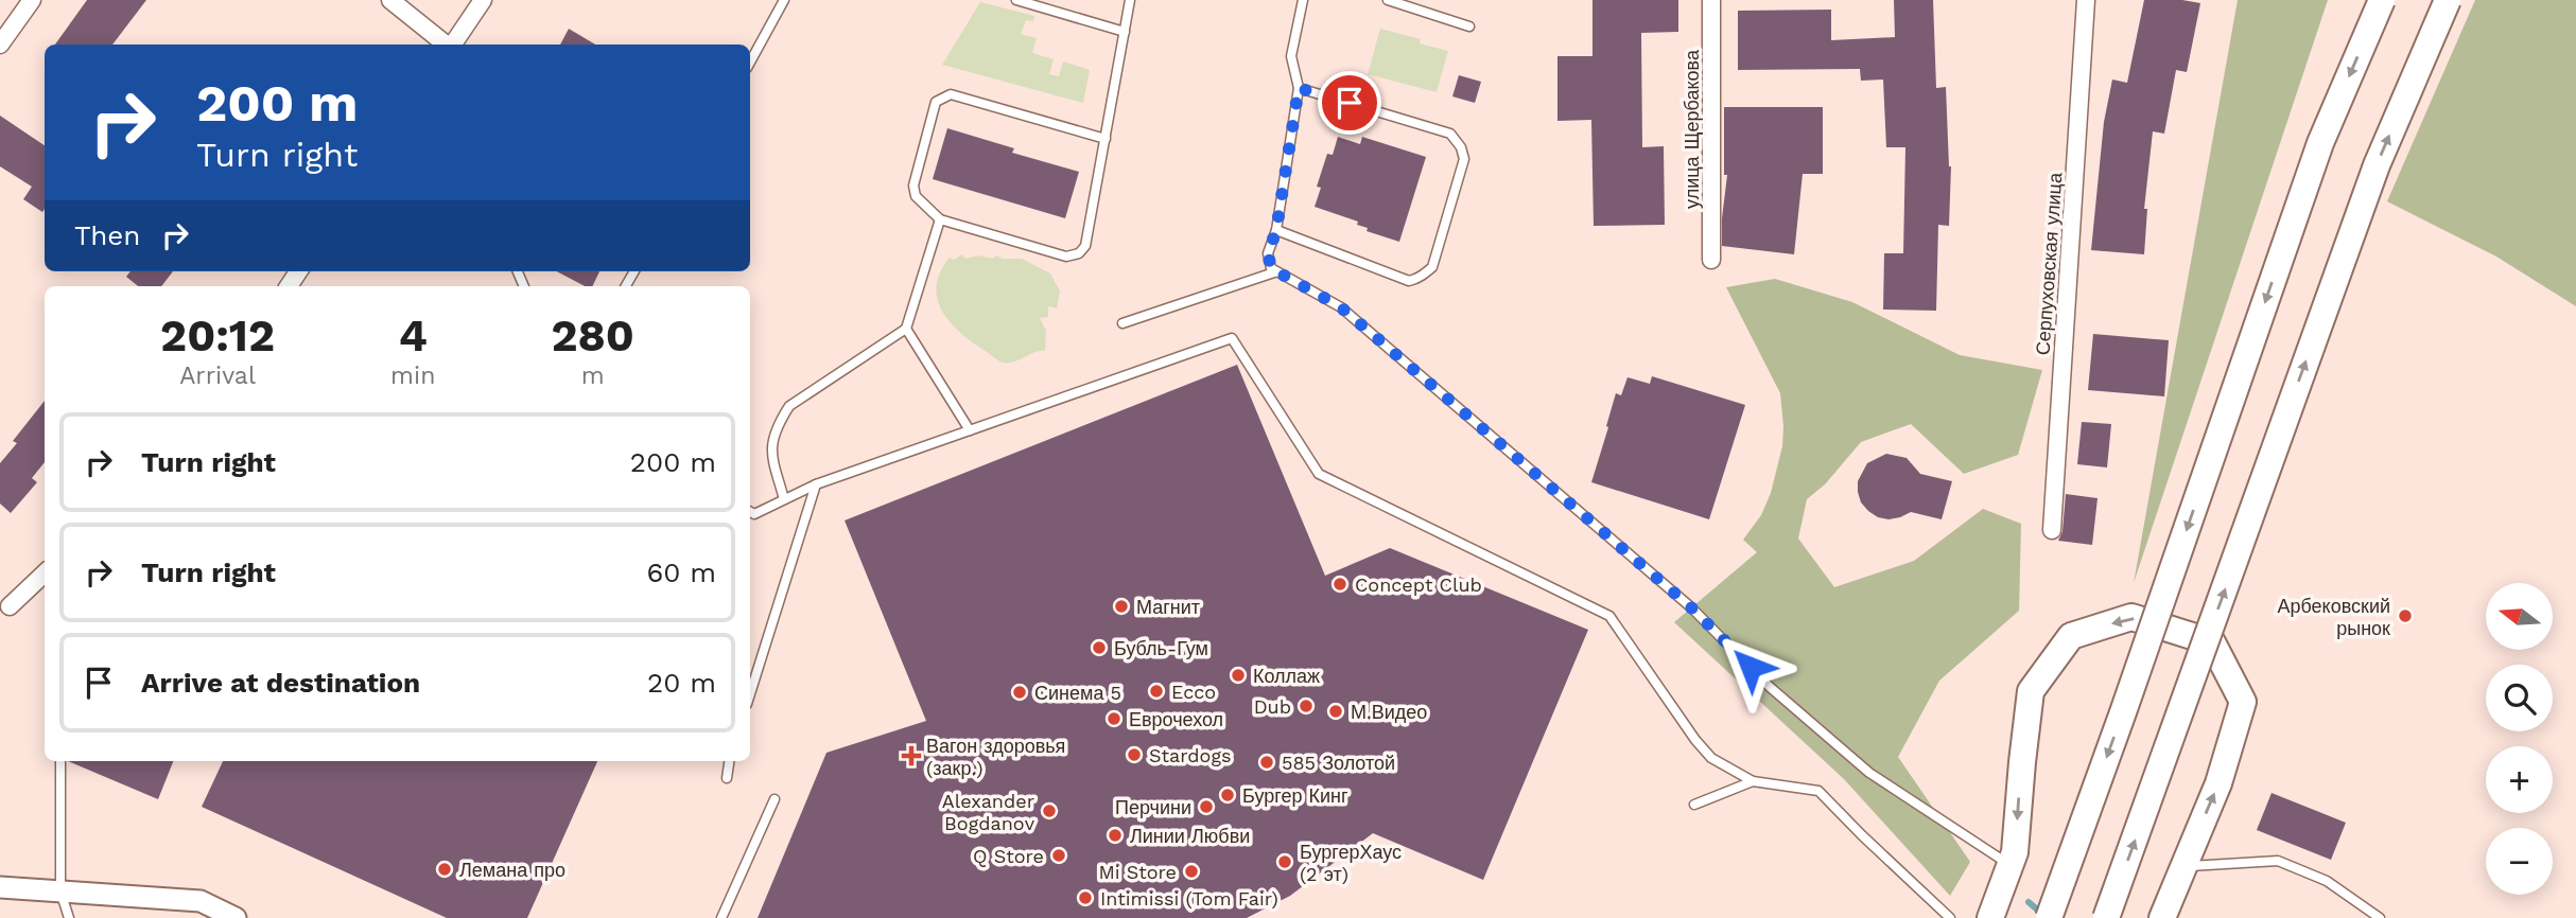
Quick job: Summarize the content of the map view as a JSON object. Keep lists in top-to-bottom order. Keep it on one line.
{"streets":{"street":["улица Щербакова","Серпуховская улица"]},"places":{"other":["Concept Club","Магнит","Арбековский рынок","Бубль-Гум","Коллаж","Ecco","Синема 5","Dub","М.Видео","Еврочехол","Stardogs","585 Золотой","Бургер Кинг","Перчини","Alexander Bogdanov","Линии Любви","Q Store","БургерХаус (2 эт)","Лемана про","Mi Store","Intimissi (Tom Fair)"],"health":["Вагон здоровья (закр.)"]},"north":"left","page":{"turn":["200 m","Turn right"],"then":"Then","eta":["20:12","Arrival","4","min","280","m"],"list":[{"name":"Turn right","value":"200 m"},{"name":"Turn right","value":"60 m"},{"name":"Arrive at destination","value":"20 m"}],"map_buttons":["+","−"]}}
